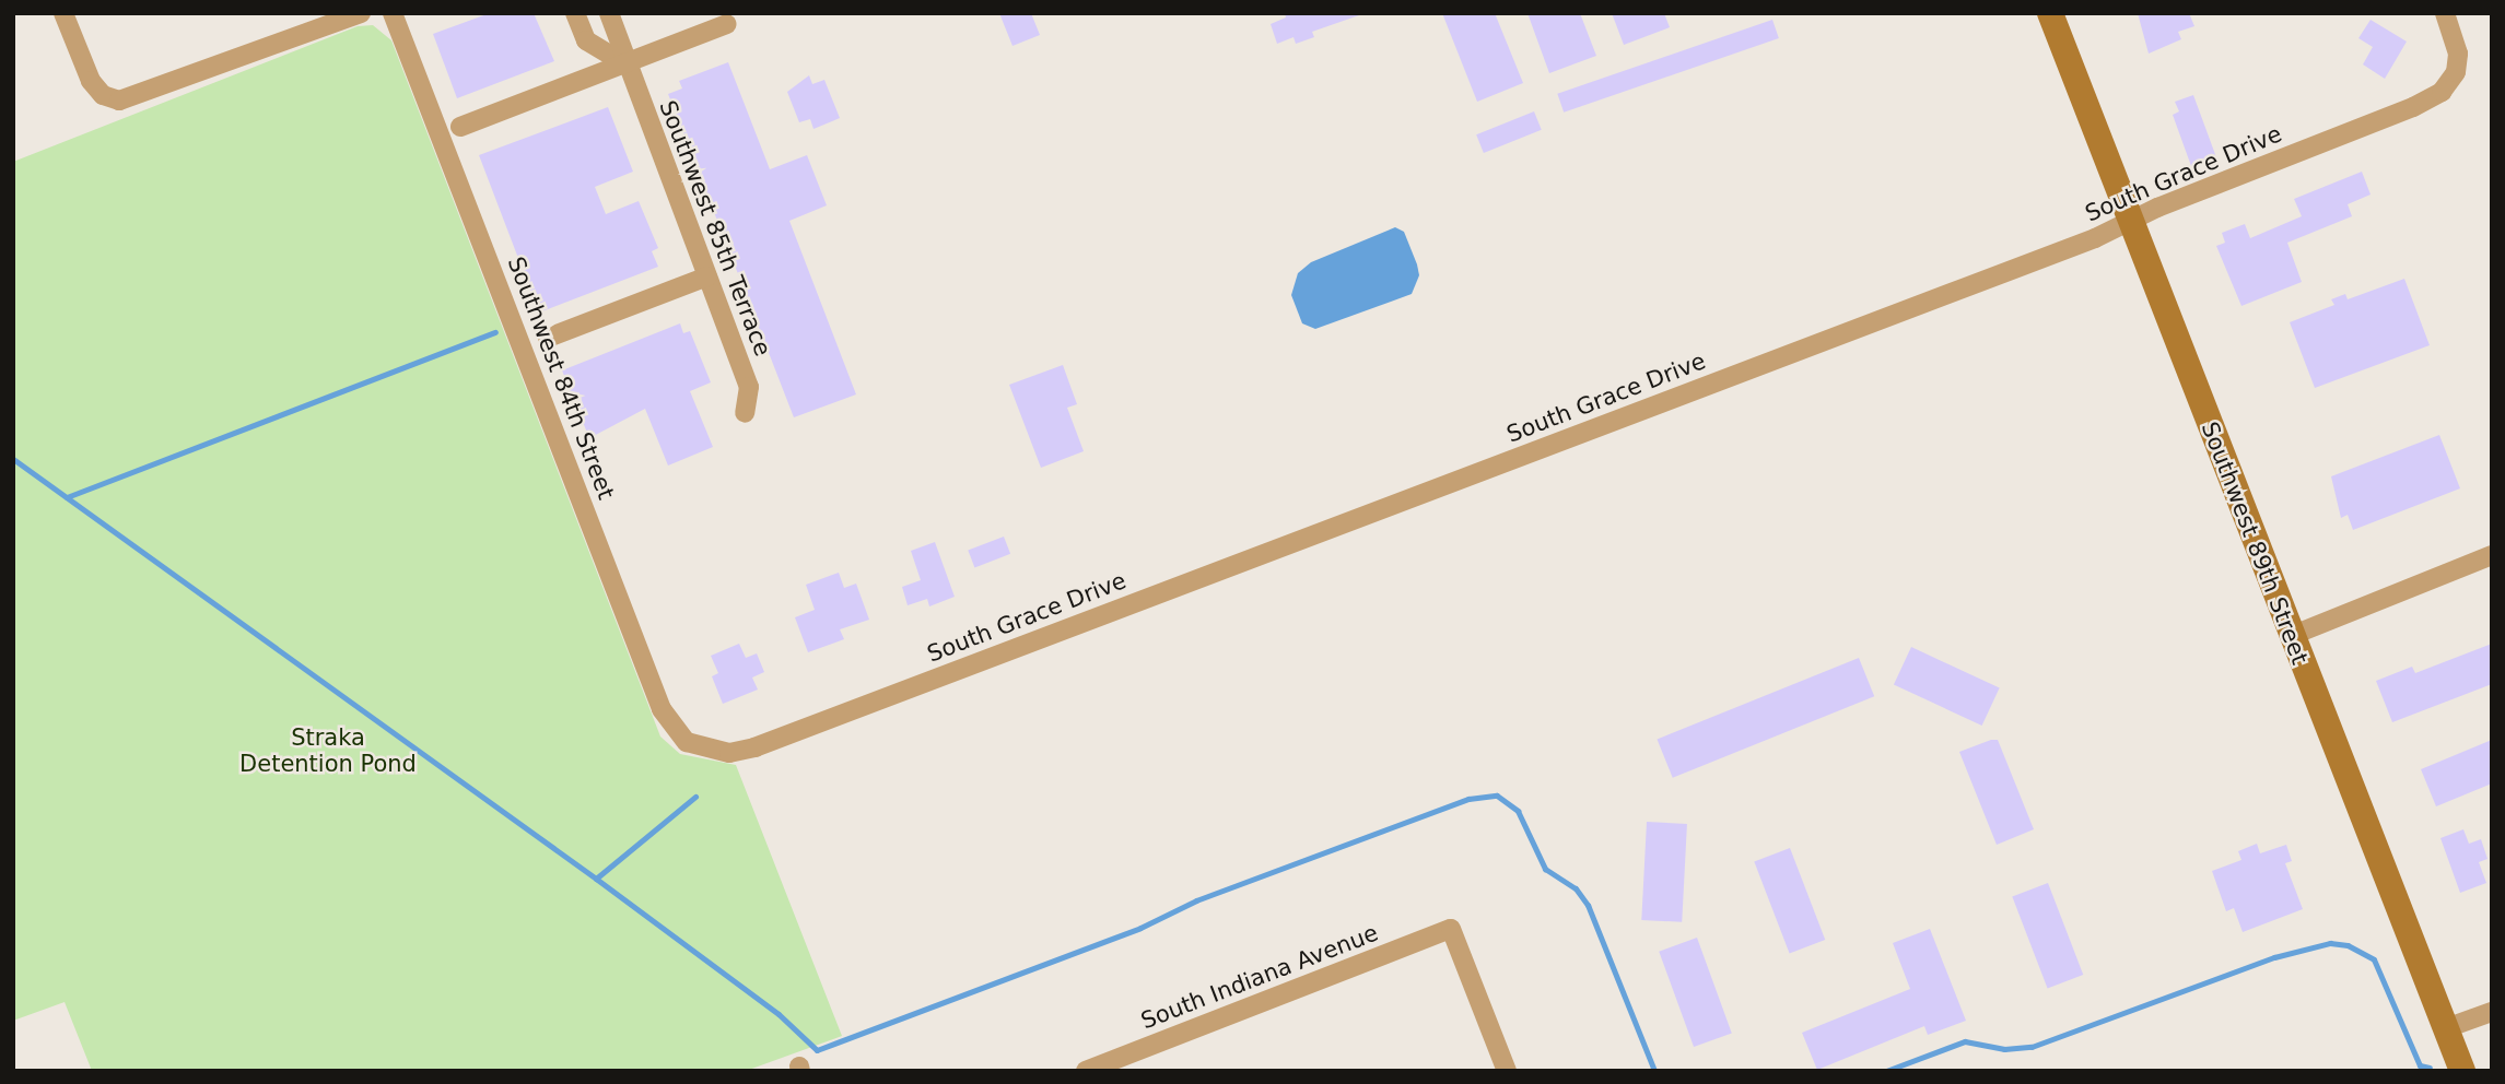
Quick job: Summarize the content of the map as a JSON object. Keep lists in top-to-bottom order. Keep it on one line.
{"streets":{"main road":["Southwest 89th Street"],"street":["South Grace Drive","Southwest 85th Terrace","Southwest 84th Street","South Indiana Avenue"]},"crossings":[["South Grace Drive","Southwest 84th Street"],["South Grace Drive","Southwest 89th Street"]],"parks":["Straka Detention Pond"]}
